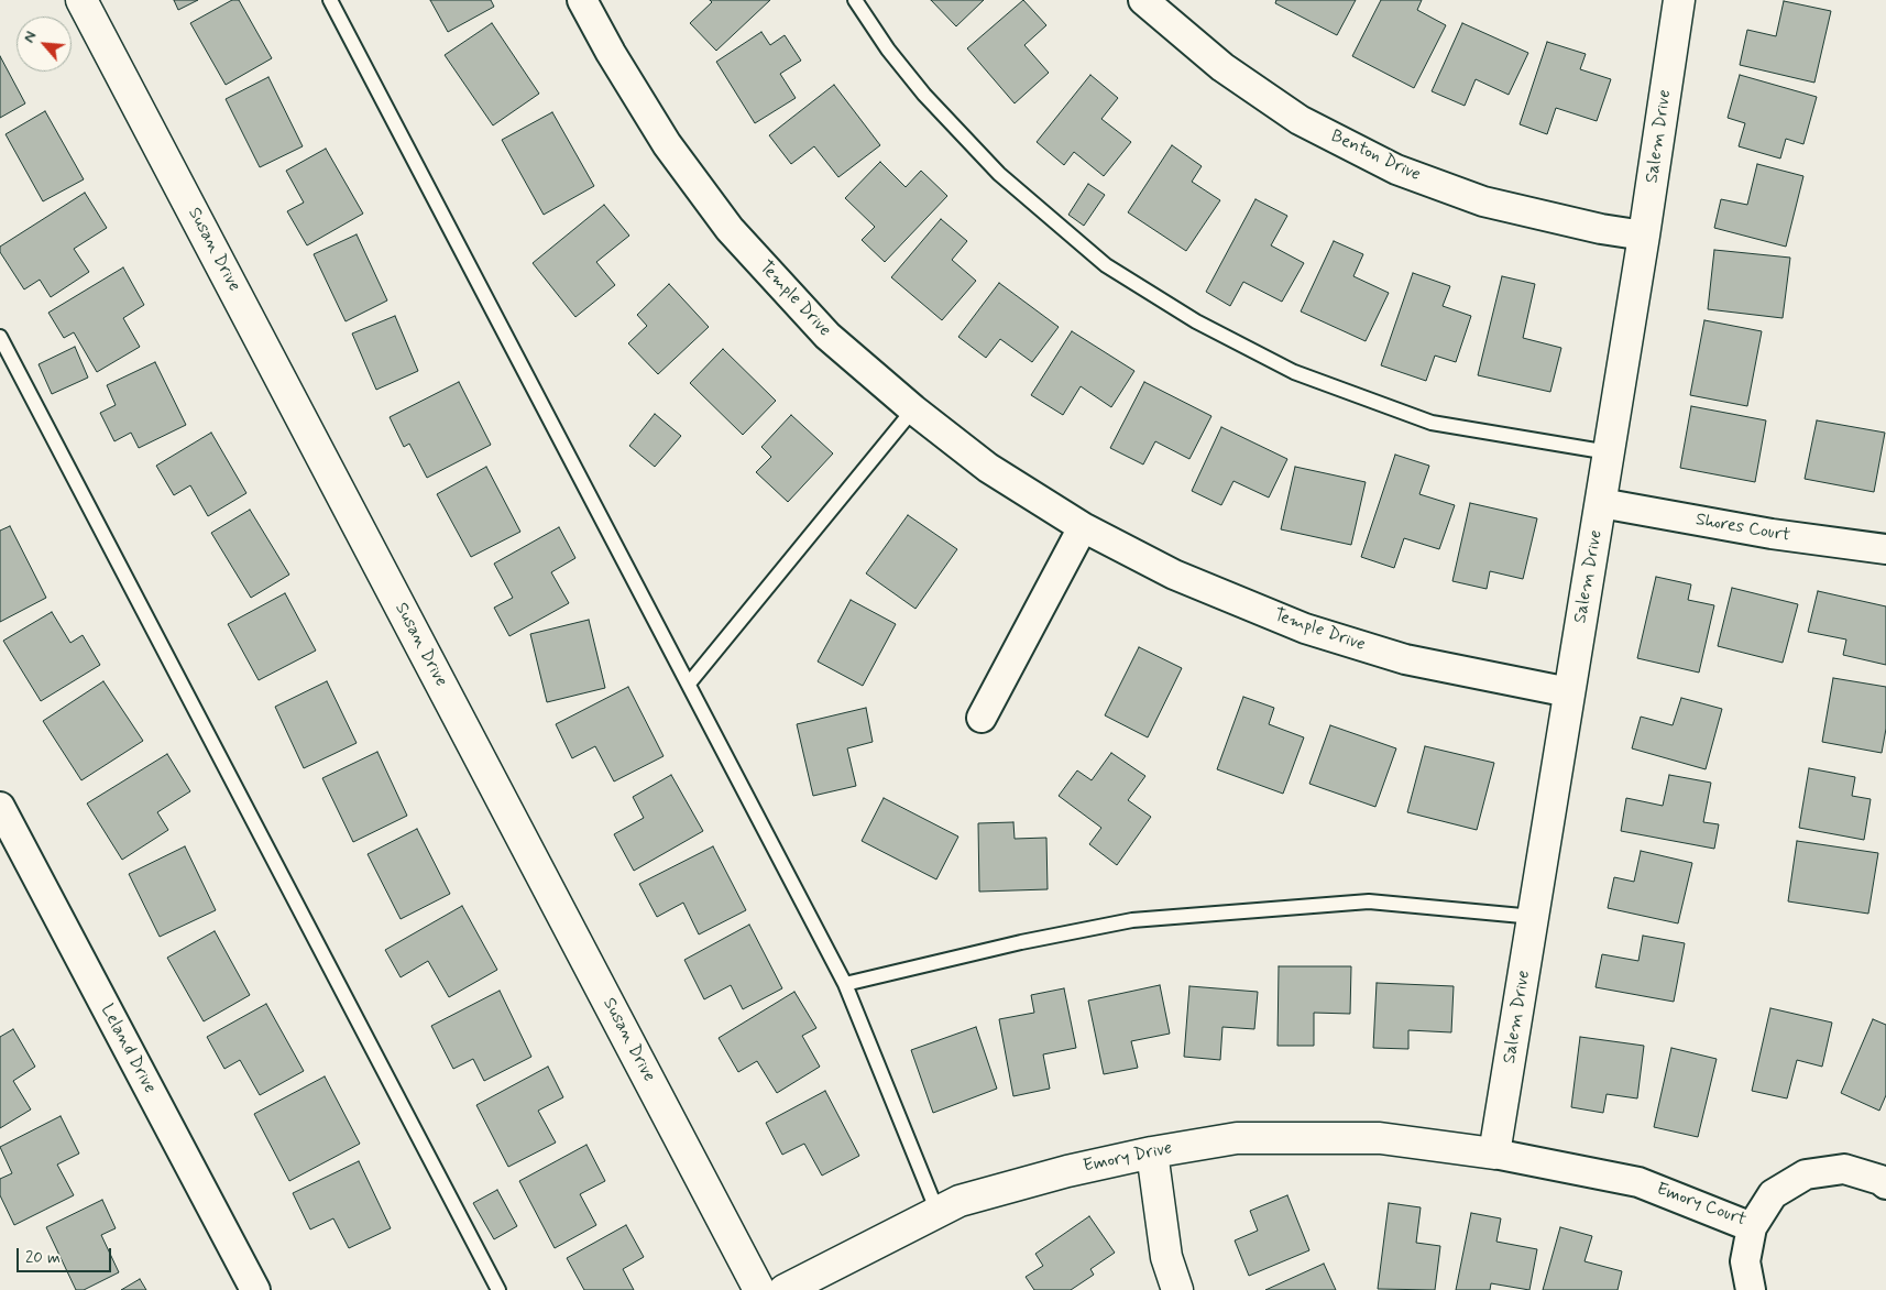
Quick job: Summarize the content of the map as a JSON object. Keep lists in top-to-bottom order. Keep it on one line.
{"streets":{"street":["Salem Drive","Benton Drive","Susan Drive","Temple Drive","Shores Court","Leland Drive","Emory Drive","Emory Court"]},"crossings":[["Salem Drive","Benton Drive"],["Salem Drive","Temple Drive"],["Salem Drive","Shores Court"],["Salem Drive","Emory Drive"],["Salem Drive","Emory Court"],["Emory Drive","Emory Court"]],"scale_bar":"20 m","north":"top left"}
